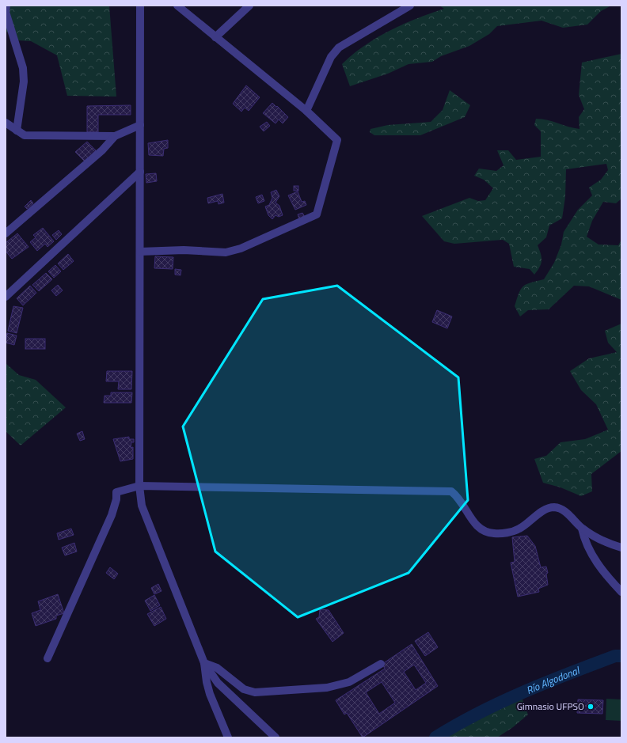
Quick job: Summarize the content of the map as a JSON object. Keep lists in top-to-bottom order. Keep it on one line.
{"water":["Río Algodonal"],"places":["Gimnasio UFPSO"]}
